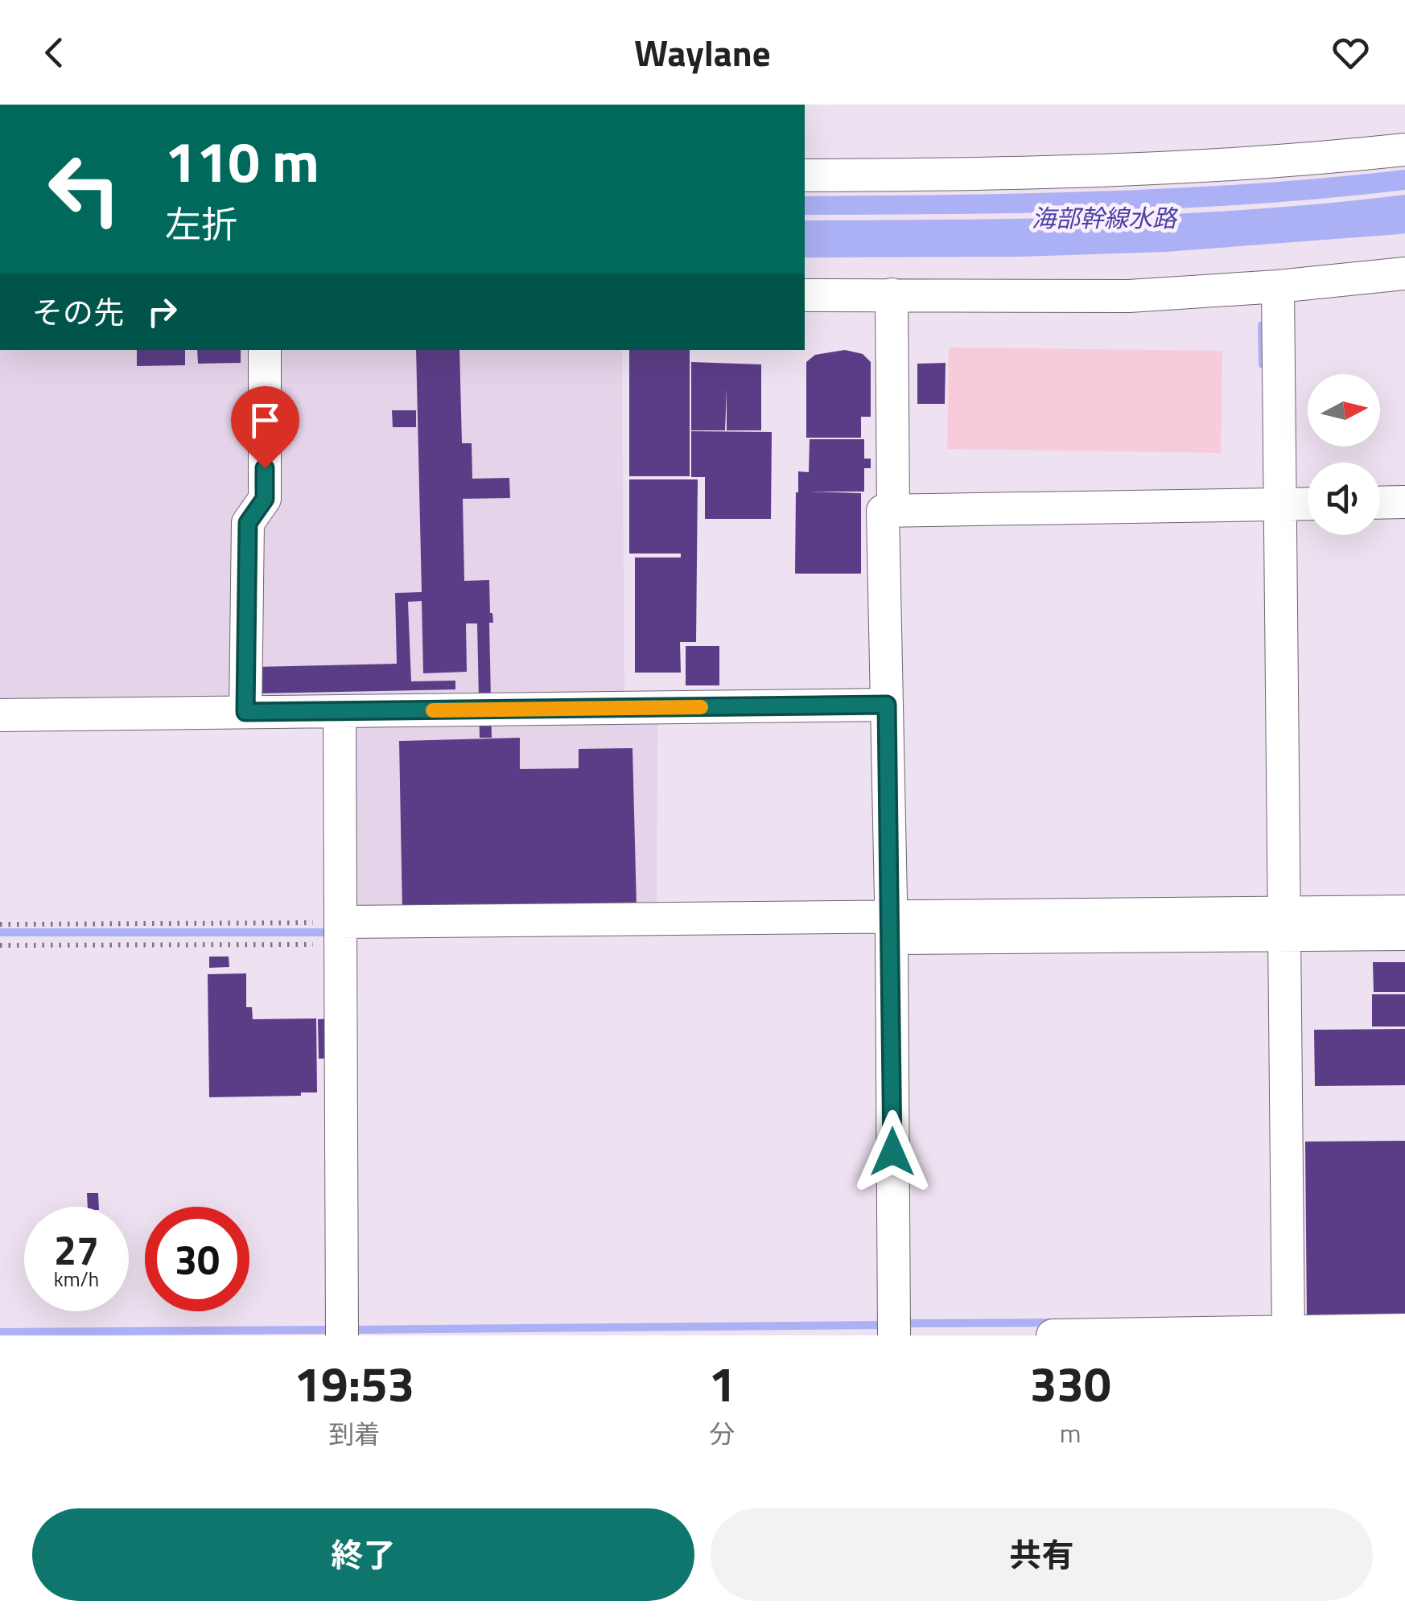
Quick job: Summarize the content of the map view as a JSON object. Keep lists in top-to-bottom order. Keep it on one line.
{"water":["海部幹線水路"],"north":"right","page":{"header":"Waylane","turn":["110 m","左折"],"then":"その先","speed":"27 km/h","limit":"30","eta":["19:53","到着","1","分","330","m"],"buttons":["終了","共有"]}}
